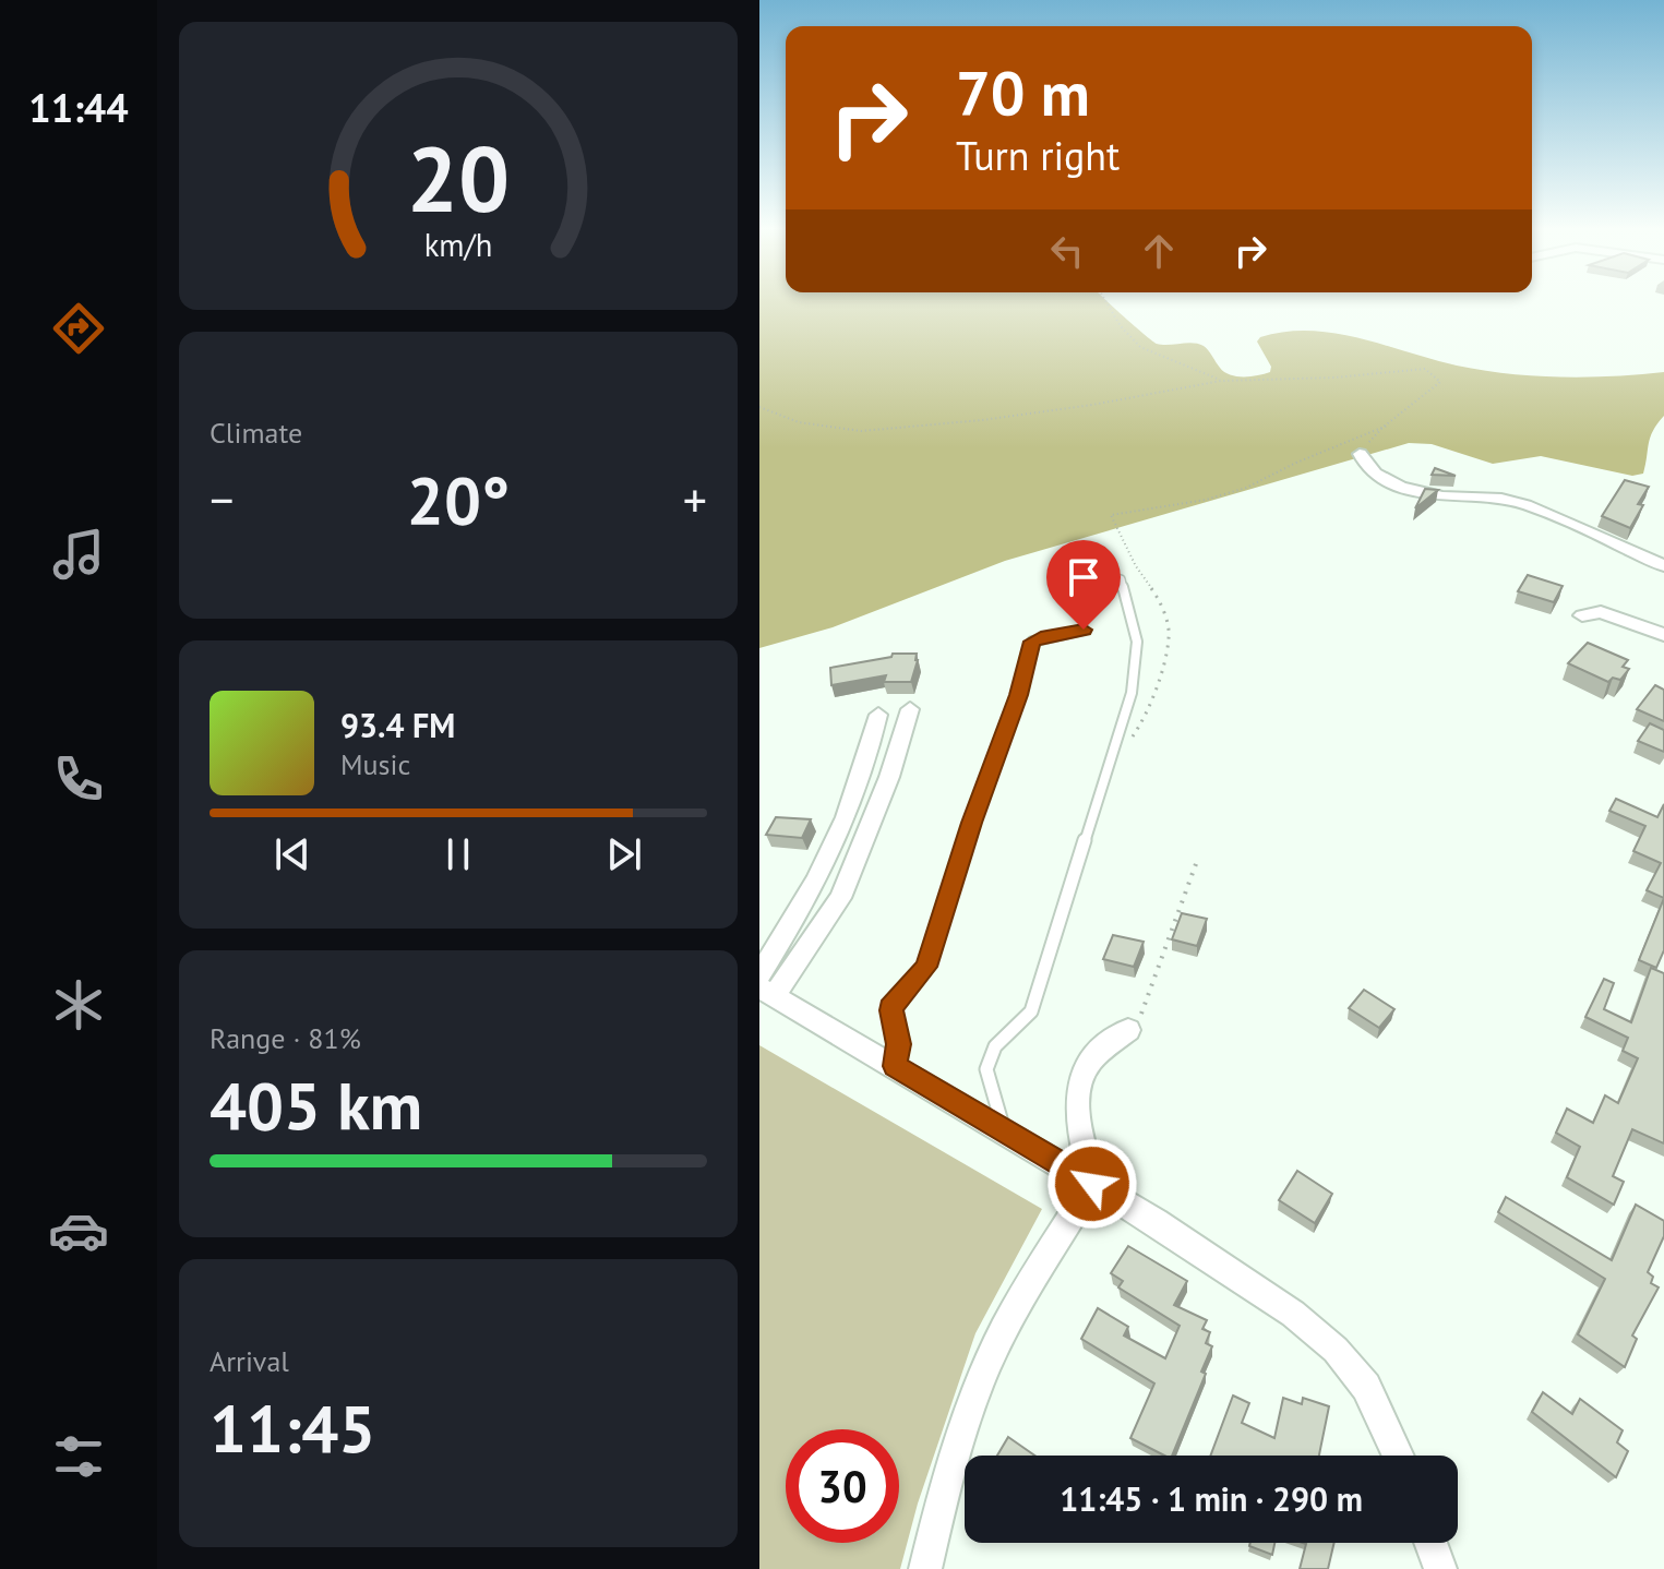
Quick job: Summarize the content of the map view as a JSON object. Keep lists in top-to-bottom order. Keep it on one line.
{"page":{"tabs":"11:44","turn":["70 m","Turn right"],"tile":["Climate",["Range · 81%","405 km"],["Arrival","11:45"]],"heat":["−","20°","+"],"song":["93.4 FM","Music"],"limit":"30","trip":"11:45 · 1 min · 290 m","gauge":["20","km/h"]}}
